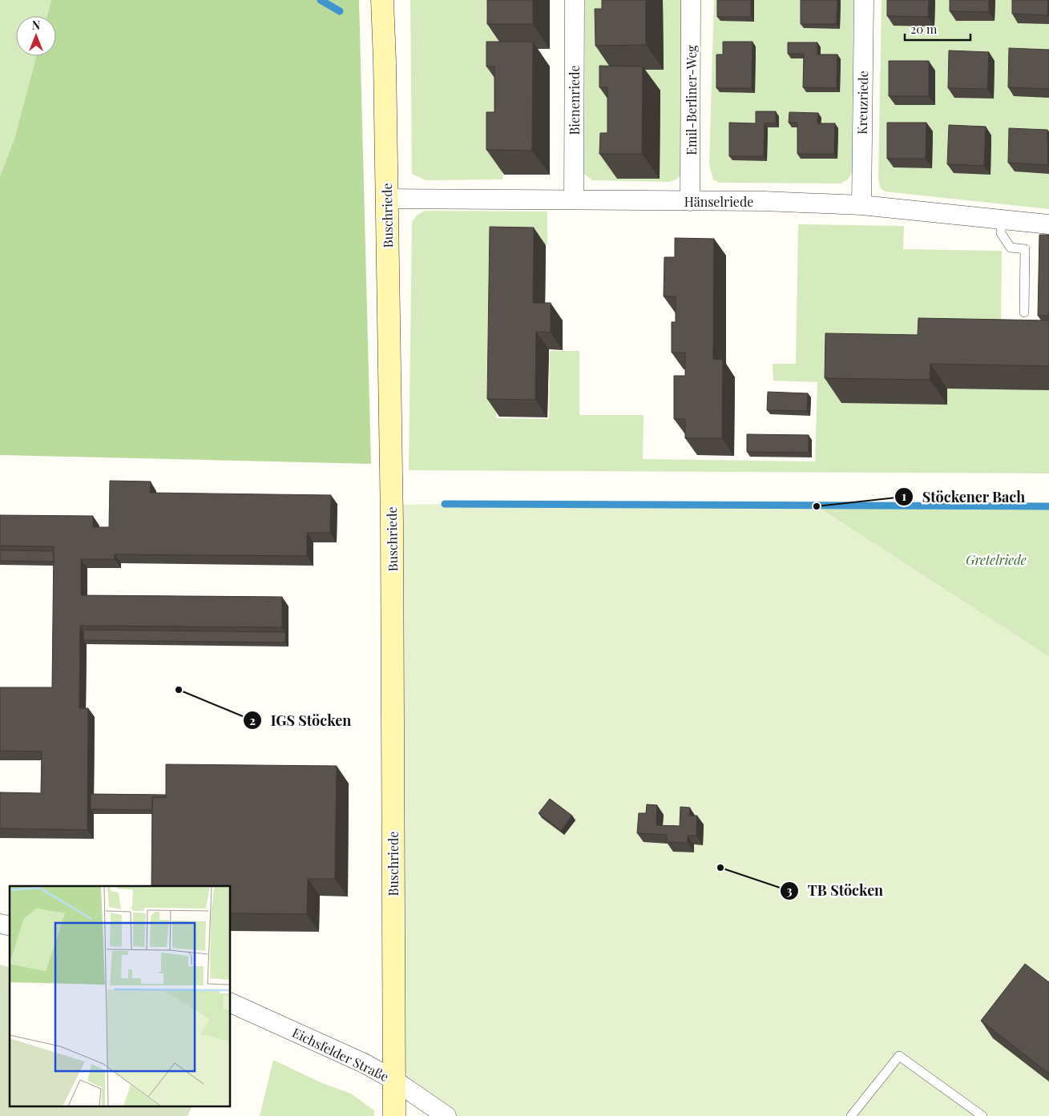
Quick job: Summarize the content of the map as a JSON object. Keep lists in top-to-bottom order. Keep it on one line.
{"streets":{"street":["Bienenriede","Emil-Berliner-Weg","Kreuzriede","Hänselriede","Buschriede","Eichsfelder Straße"]},"crossings":[["Bienenriede","Hänselriede"],["Emil-Berliner-Weg","Hänselriede"],["Kreuzriede","Hänselriede"],["Hänselriede","Buschriede"],["Buschriede","Eichsfelder Straße"]],"parks":["Gretelriede"],"places":["Stöckener Bach","IGS Stöcken","TB Stöcken"],"scale_bar":"20 m","north":"top"}
